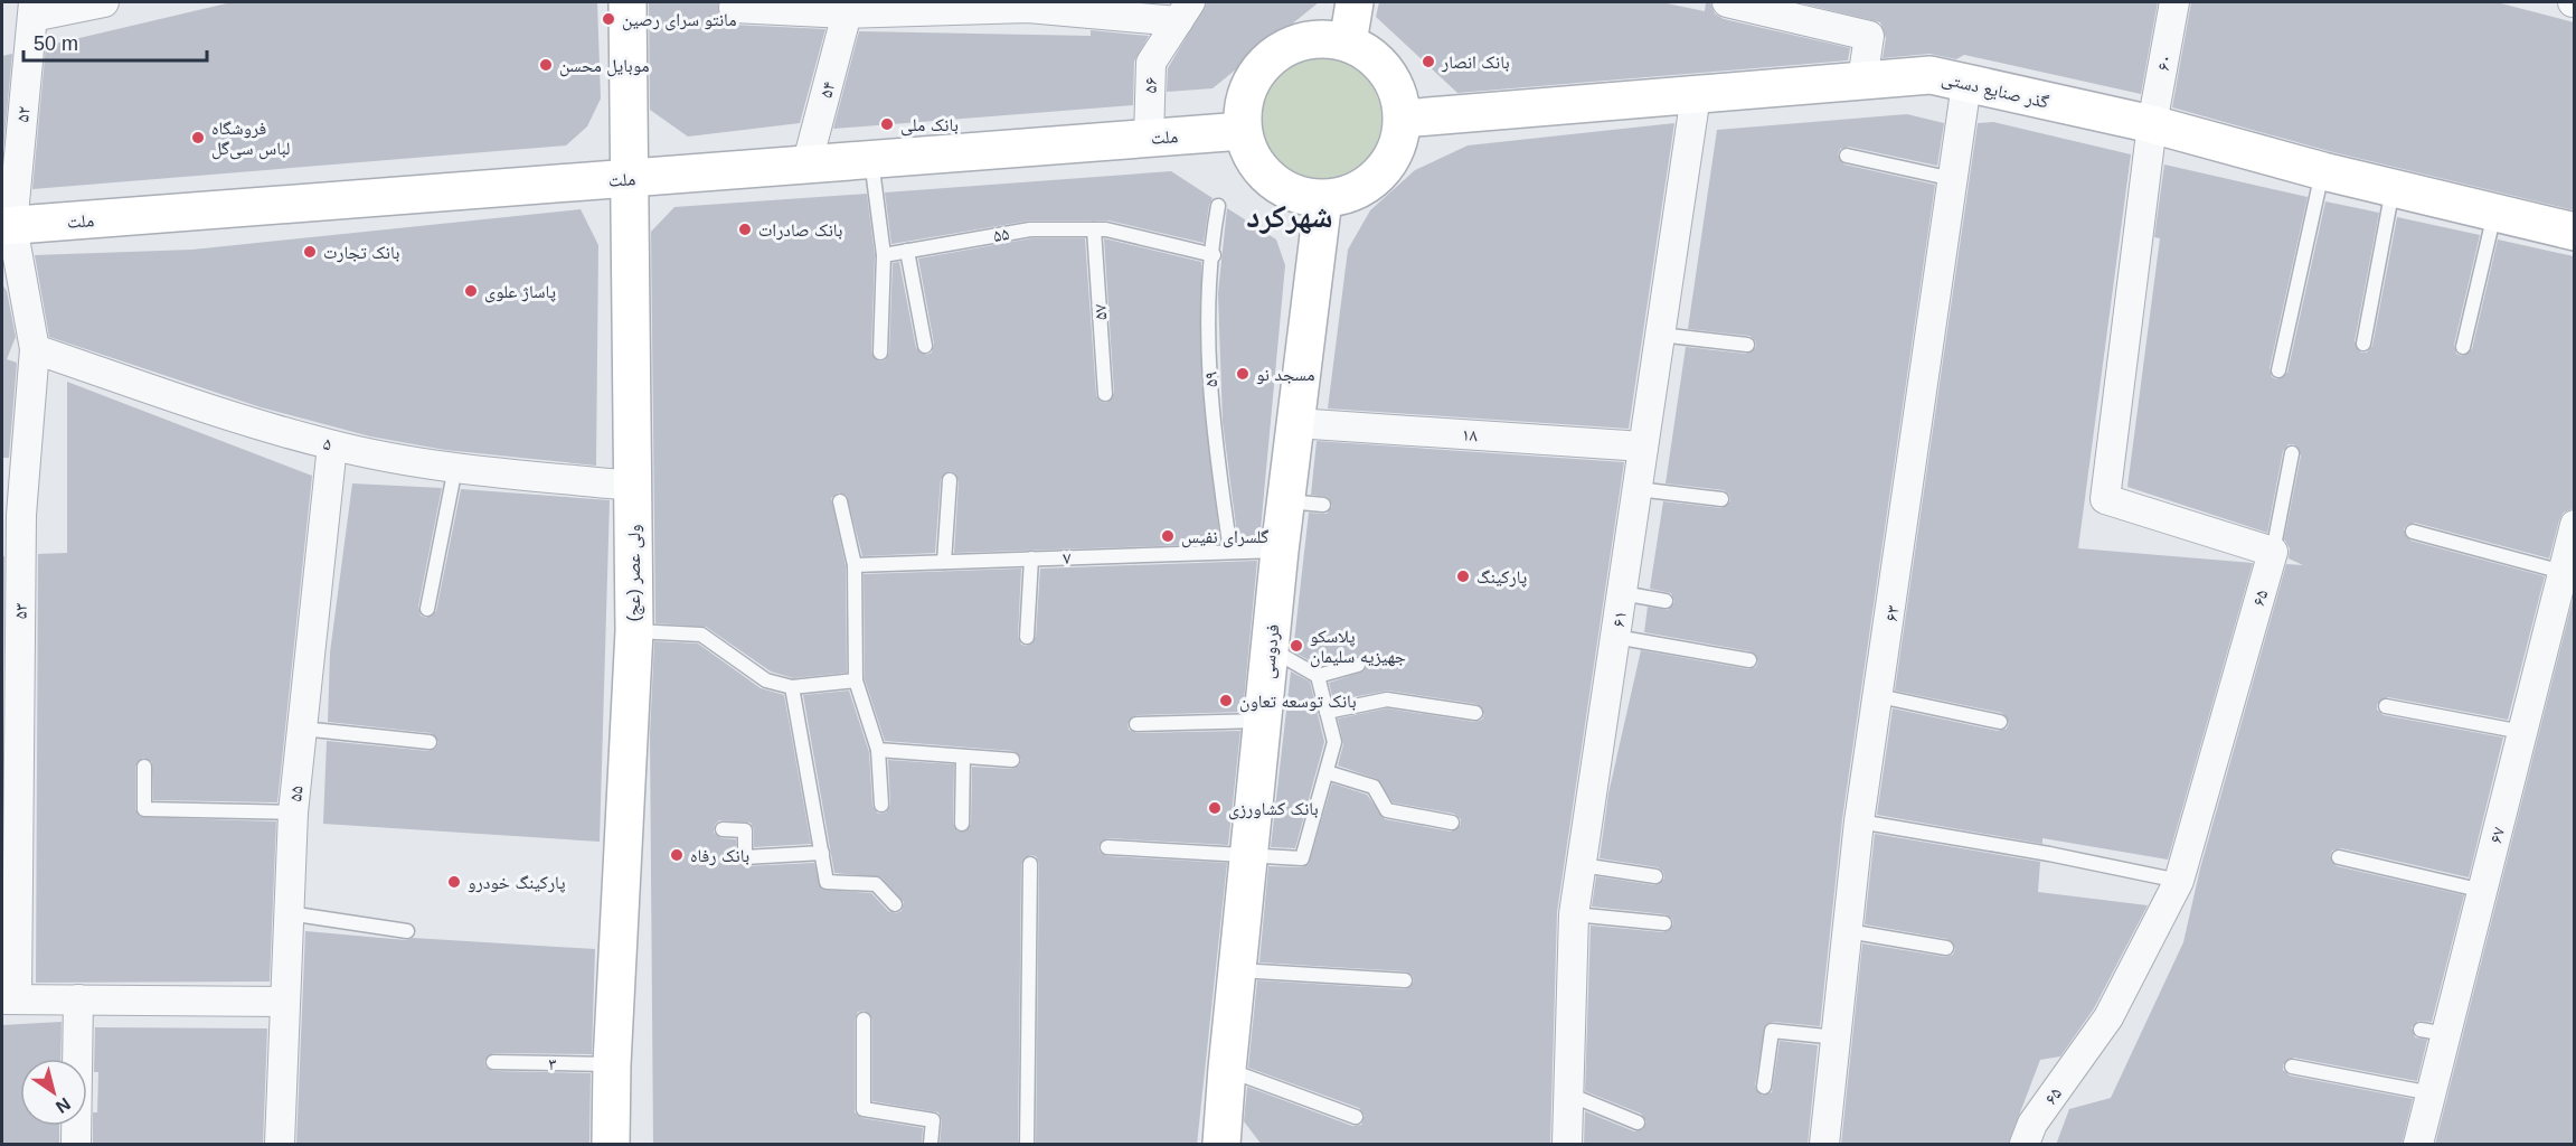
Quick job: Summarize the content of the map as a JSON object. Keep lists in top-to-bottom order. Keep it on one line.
{"streets":{"main road":["گذر صنایع دستی","ملت","ولی عصر (عج)","فردوسی"],"street":["۶۰","۵۶","۵۴","۵۲","۵۵","۱۸","۵","۶۵","۵۳","۶۳","۶۱","۶۷"],"lane":["۵۷","۵۹","۷","۳"]},"crossings":[["۶۰","گذر صنایع دستی"],["۵۶","ملت"],["۵۴","ملت"],["گذر صنایع دستی","ملت"],["گذر صنایع دستی","۶۳"],["گذر صنایع دستی","۶۱"],["گذر صنایع دستی","فردوسی"],["۵۲","ملت"],["۵۲","۵۳"],["ملت","ولی عصر (عج)"],["ملت","۵۳"],["ملت","فردوسی"],["۵۵","۵۷"],["۵۵","۵۹"],["۵۵","۵"],["۵۹","۷"],["۱۸","۶۱"],["۱۸","فردوسی"],["۵","ولی عصر (عج)"],["۵","۵۳"],["۷","فردوسی"],["ولی عصر (عج)","۳"]],"districts":["شهرکرد"],"places":["مانتو سرای رصین","بانک انصار","موبایل محسن","بانک ملی","فروشگاه لباس سی‌گل","بانک صادرات","بانک تجارت","پاساژ علوی","مسجد نو","گلسرای نفیس","پارکینگ","پلاسکو جهیزیه سلیمان","بانک توسعه تعاون","بانک کشاورزی","بانک رفاه","پارکینگ خودرو"],"scale_bar":"50 m","north":"bottom right"}
